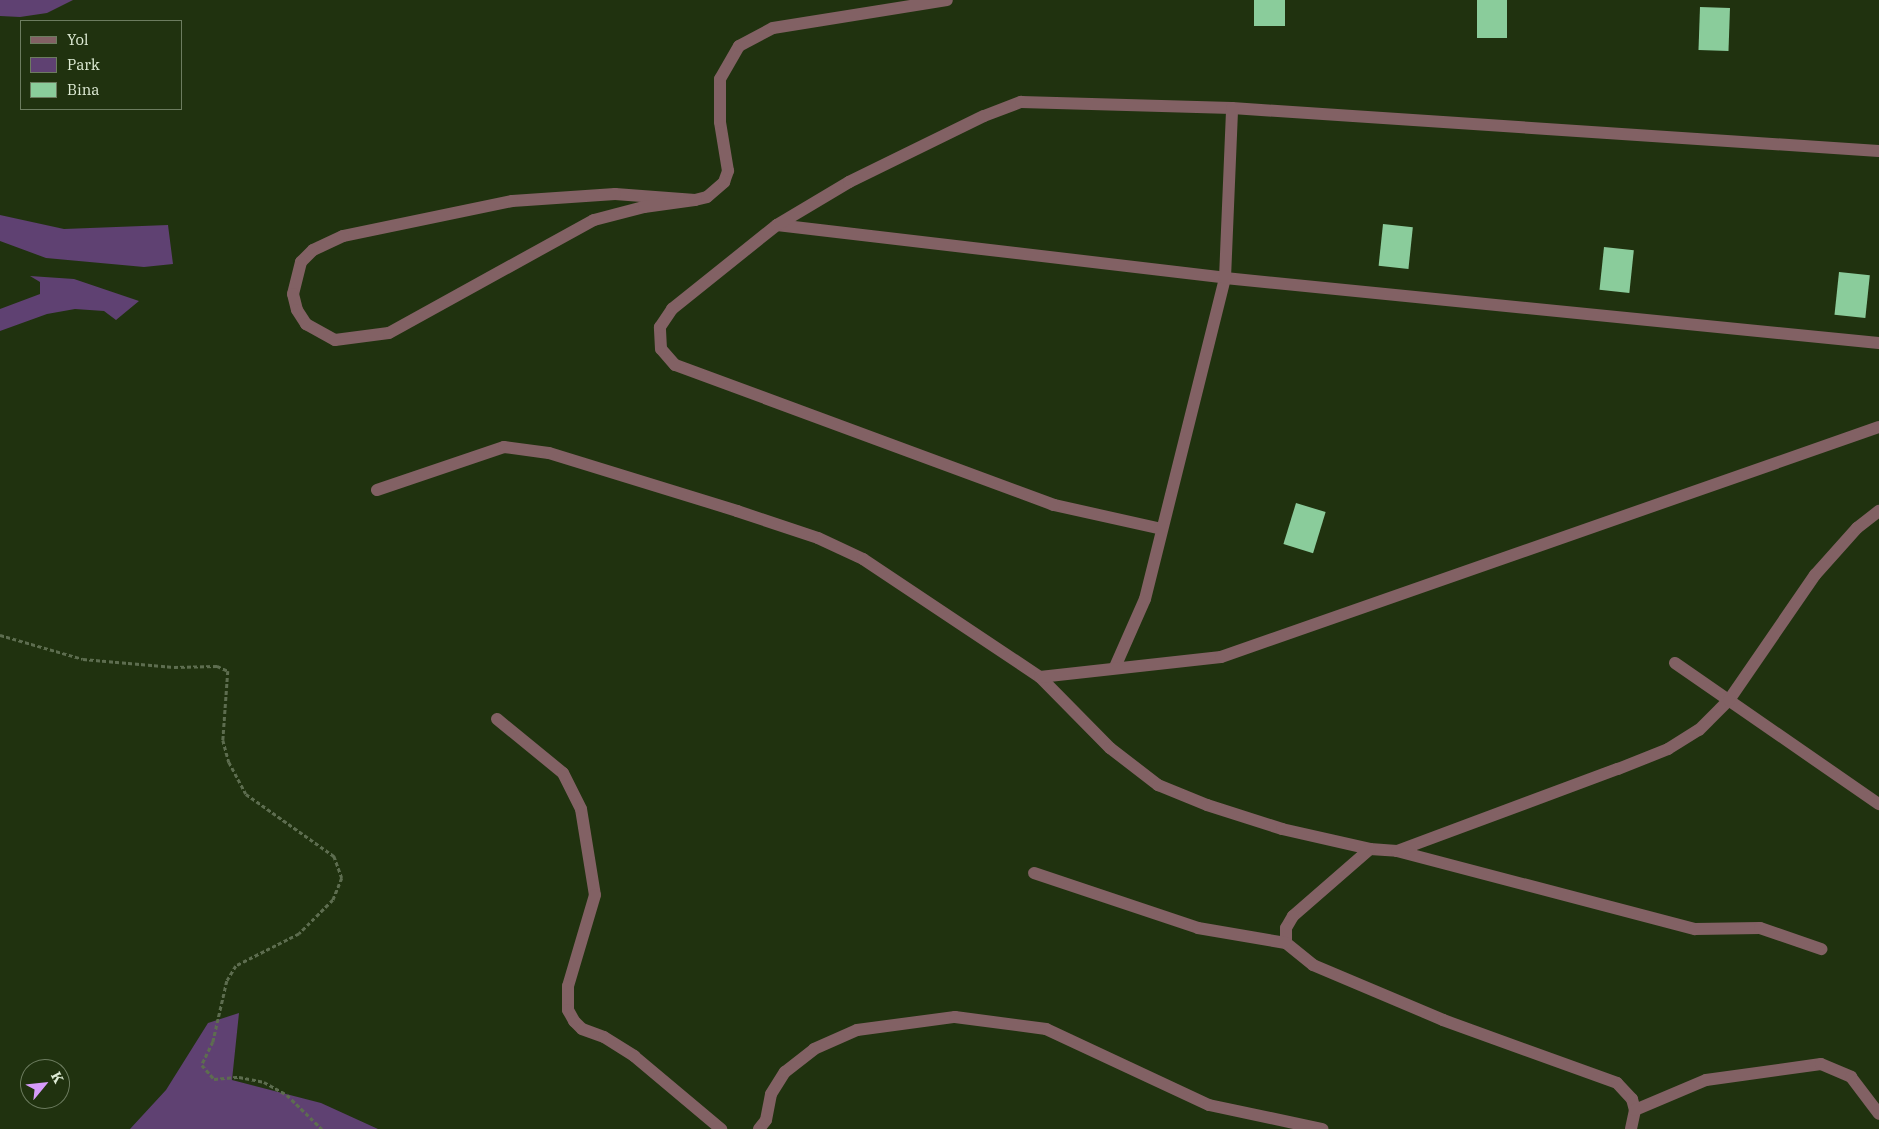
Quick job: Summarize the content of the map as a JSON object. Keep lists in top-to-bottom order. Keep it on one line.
{"legend":["Yol","Park","Bina"],"north":"top right"}
